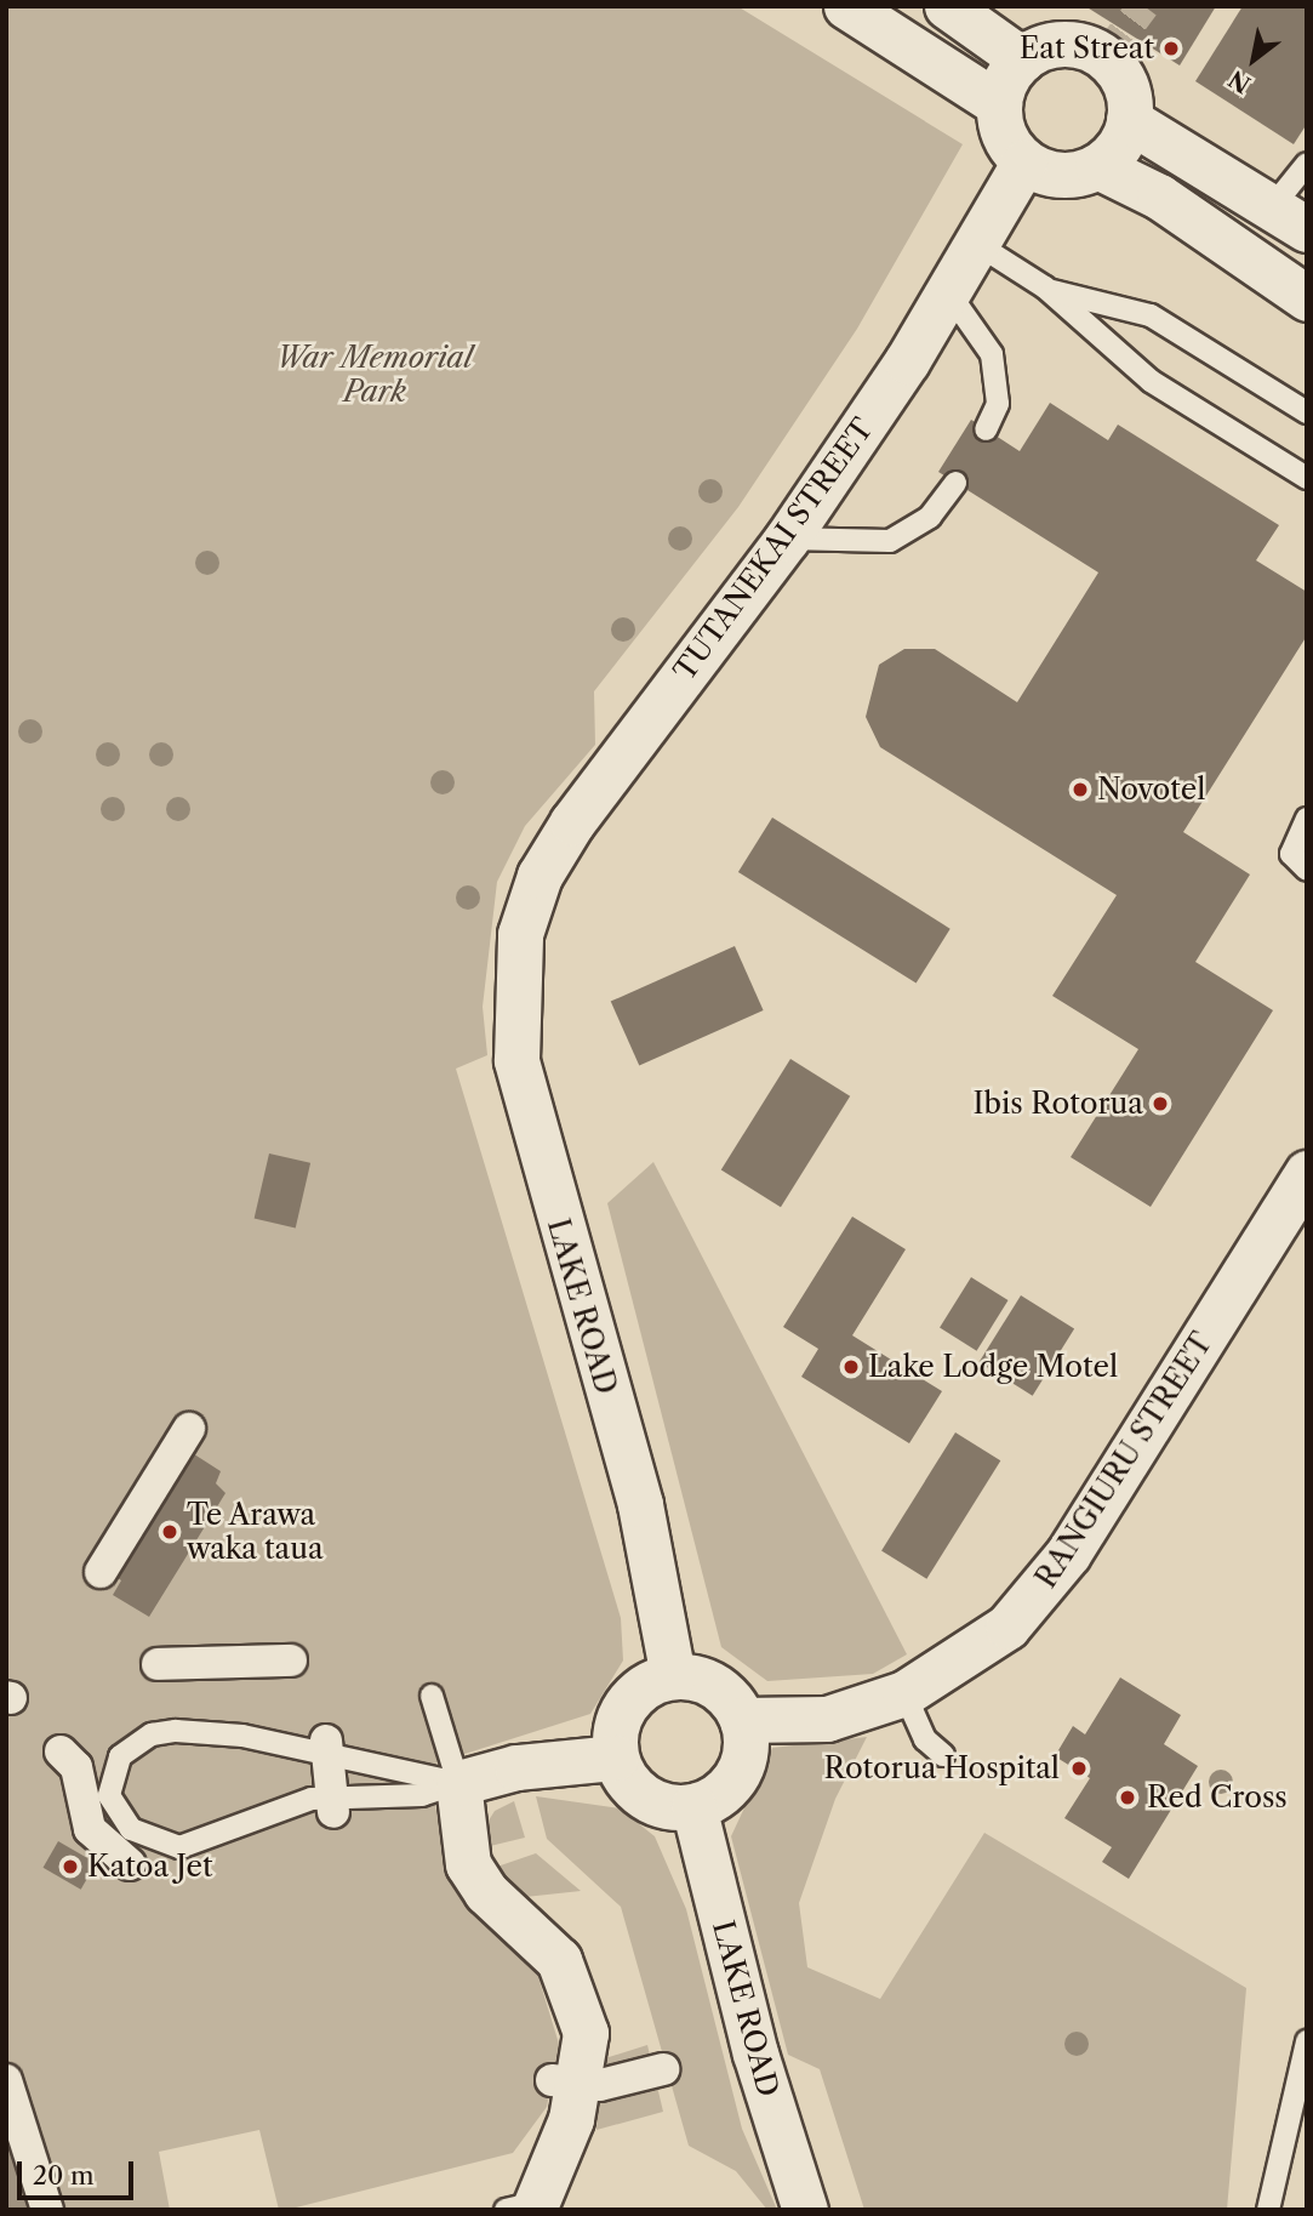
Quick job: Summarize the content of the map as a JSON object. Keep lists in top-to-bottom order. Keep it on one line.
{"streets":{"street":["TUTANEKAI STREET","LAKE ROAD","RANGIURU STREET"]},"crossings":[["TUTANEKAI STREET","LAKE ROAD"],["LAKE ROAD","RANGIURU STREET"]],"parks":["War Memorial Park"],"places":["Eat Streat","Novotel","Ibis Rotorua","Lake Lodge Motel","Te Arawa waka taua","Rotorua Hospital","Red Cross","Katoa Jet"],"scale_bar":"20 m","north":"bottom left"}
